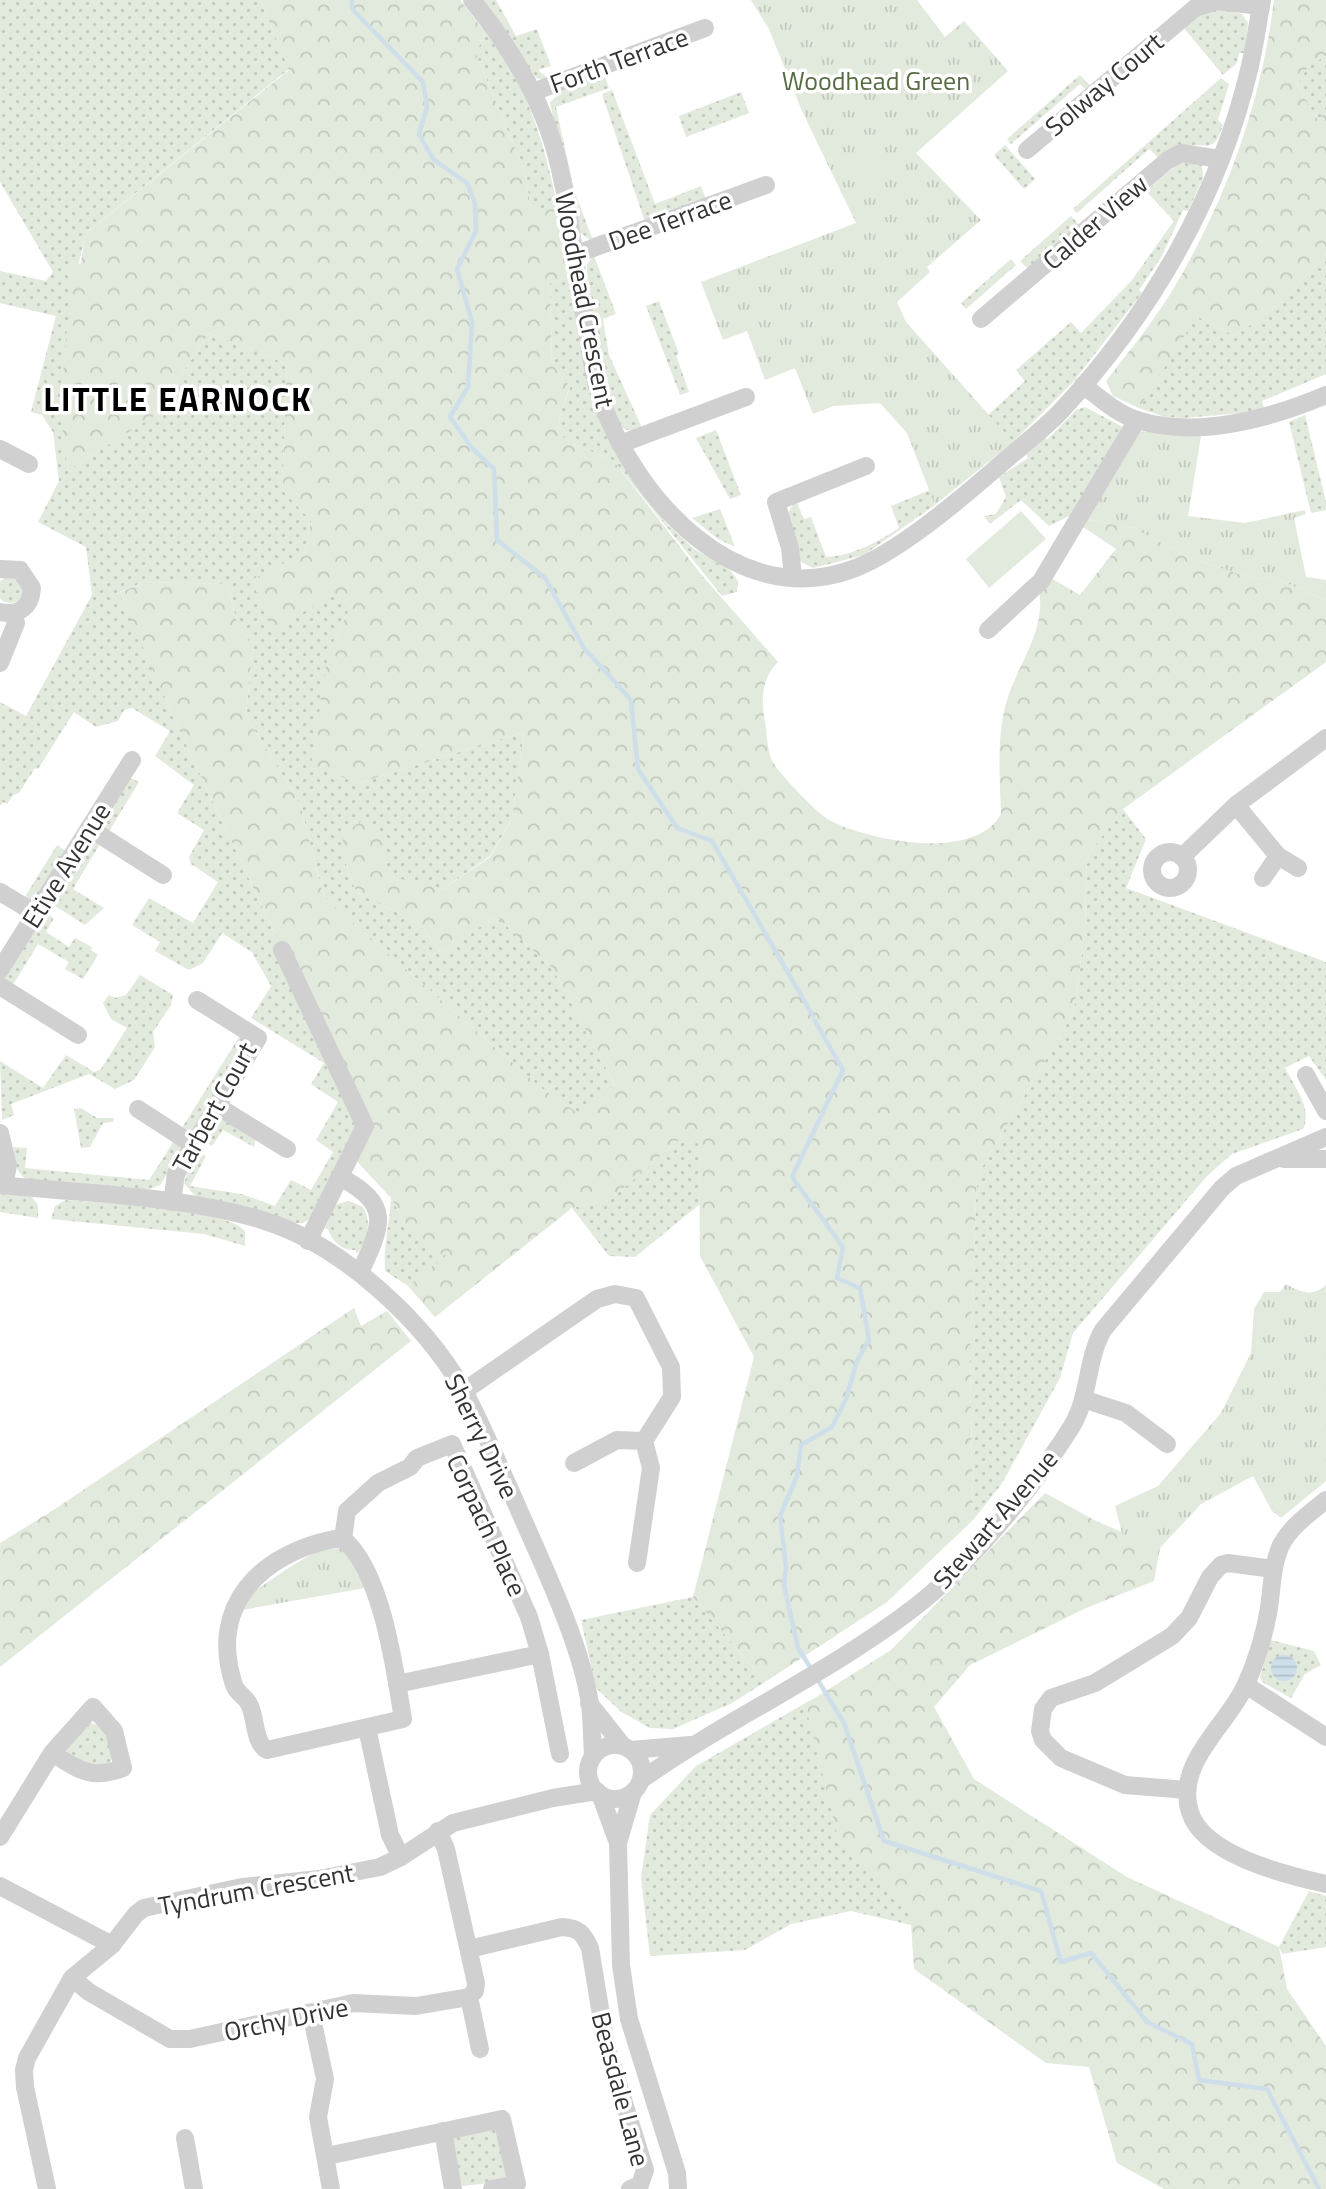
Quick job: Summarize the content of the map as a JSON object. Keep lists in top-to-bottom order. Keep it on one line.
{"streets":{"street":["Forth Terrace","Solway Court","Dee Terrace","Calder View","Woodhead Crescent","Etive Avenue","Tarbert Court","Sherry Drive","Stewart Avenue","Corpach Place","Tyndrum Crescent","Orchy Drive","Beasdale Lane"]},"crossings":[["Forth Terrace","Woodhead Crescent"],["Solway Court","Woodhead Crescent"],["Dee Terrace","Woodhead Crescent"],["Calder View","Woodhead Crescent"],["Tarbert Court","Sherry Drive"],["Sherry Drive","Stewart Avenue"],["Sherry Drive","Tyndrum Crescent"],["Stewart Avenue","Tyndrum Crescent"],["Tyndrum Crescent","Orchy Drive"]],"districts":["LITTLE EARNOCK"],"parks":["Woodhead Green"]}
